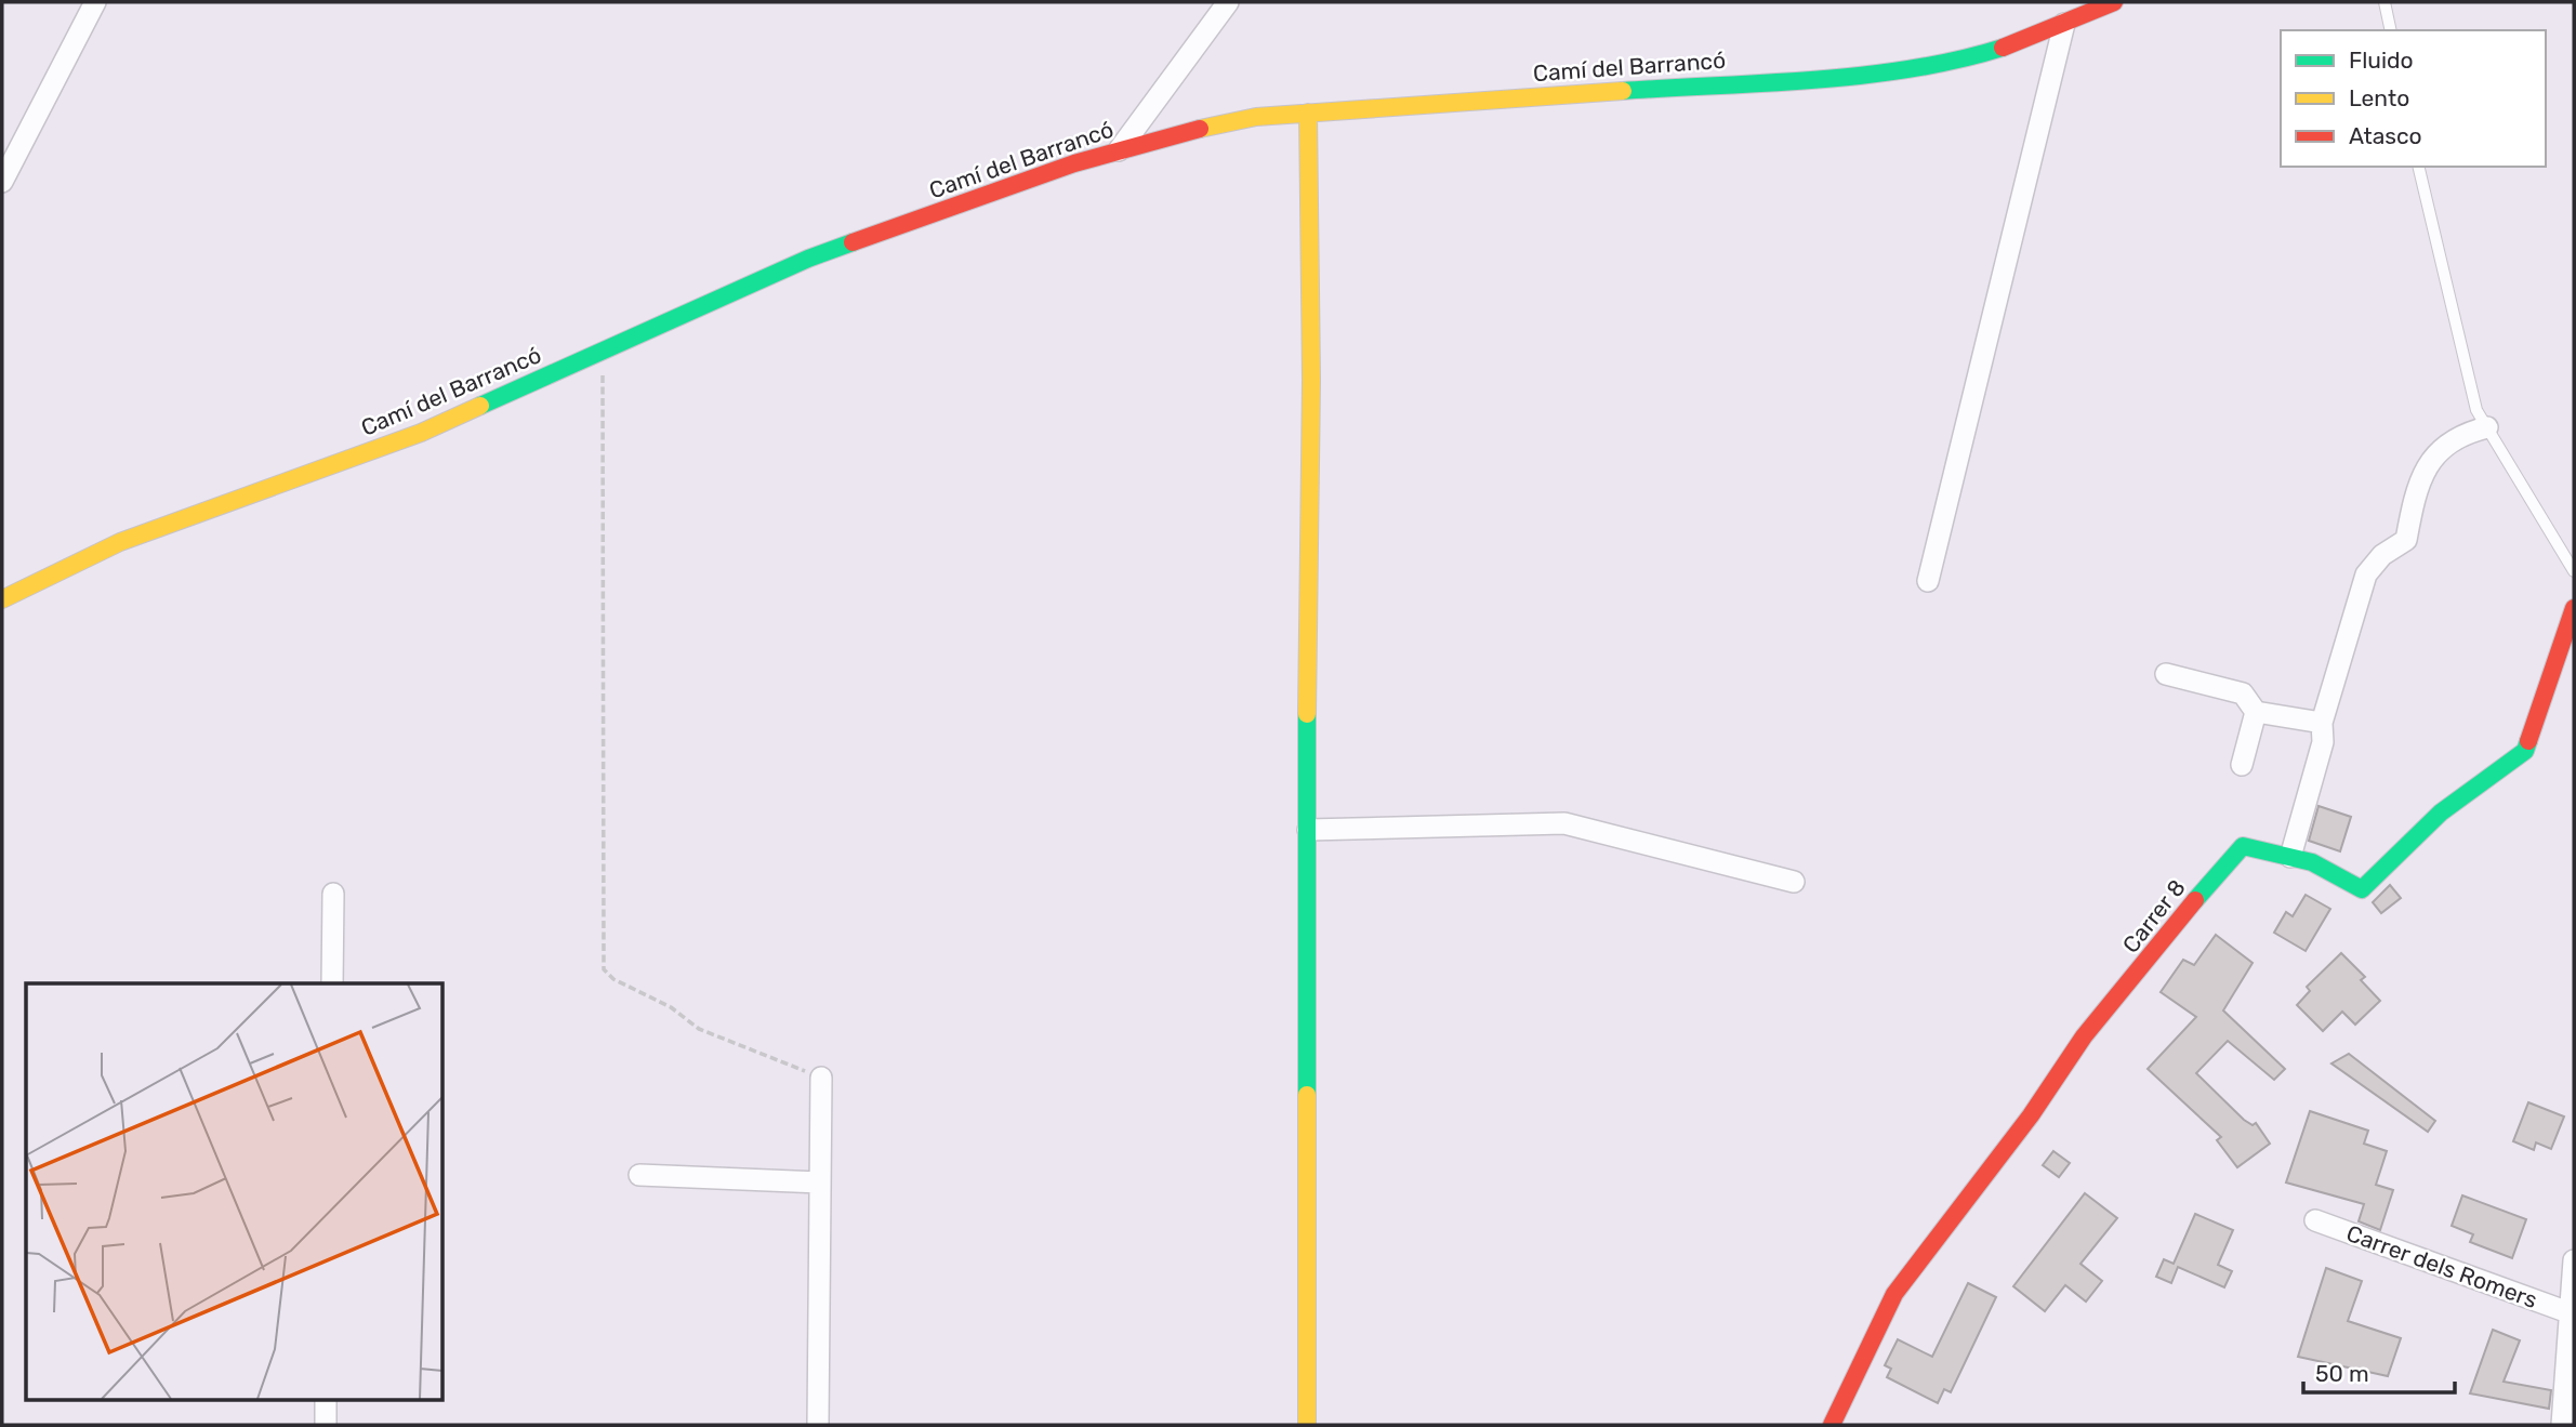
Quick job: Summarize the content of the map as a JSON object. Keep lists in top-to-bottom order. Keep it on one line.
{"streets":{"street":["Camí del Barrancó","Carrer 8","Carrer dels Romers"]},"legend":["Fluido","Lento","Atasco"],"scale_bar":"50 m"}
